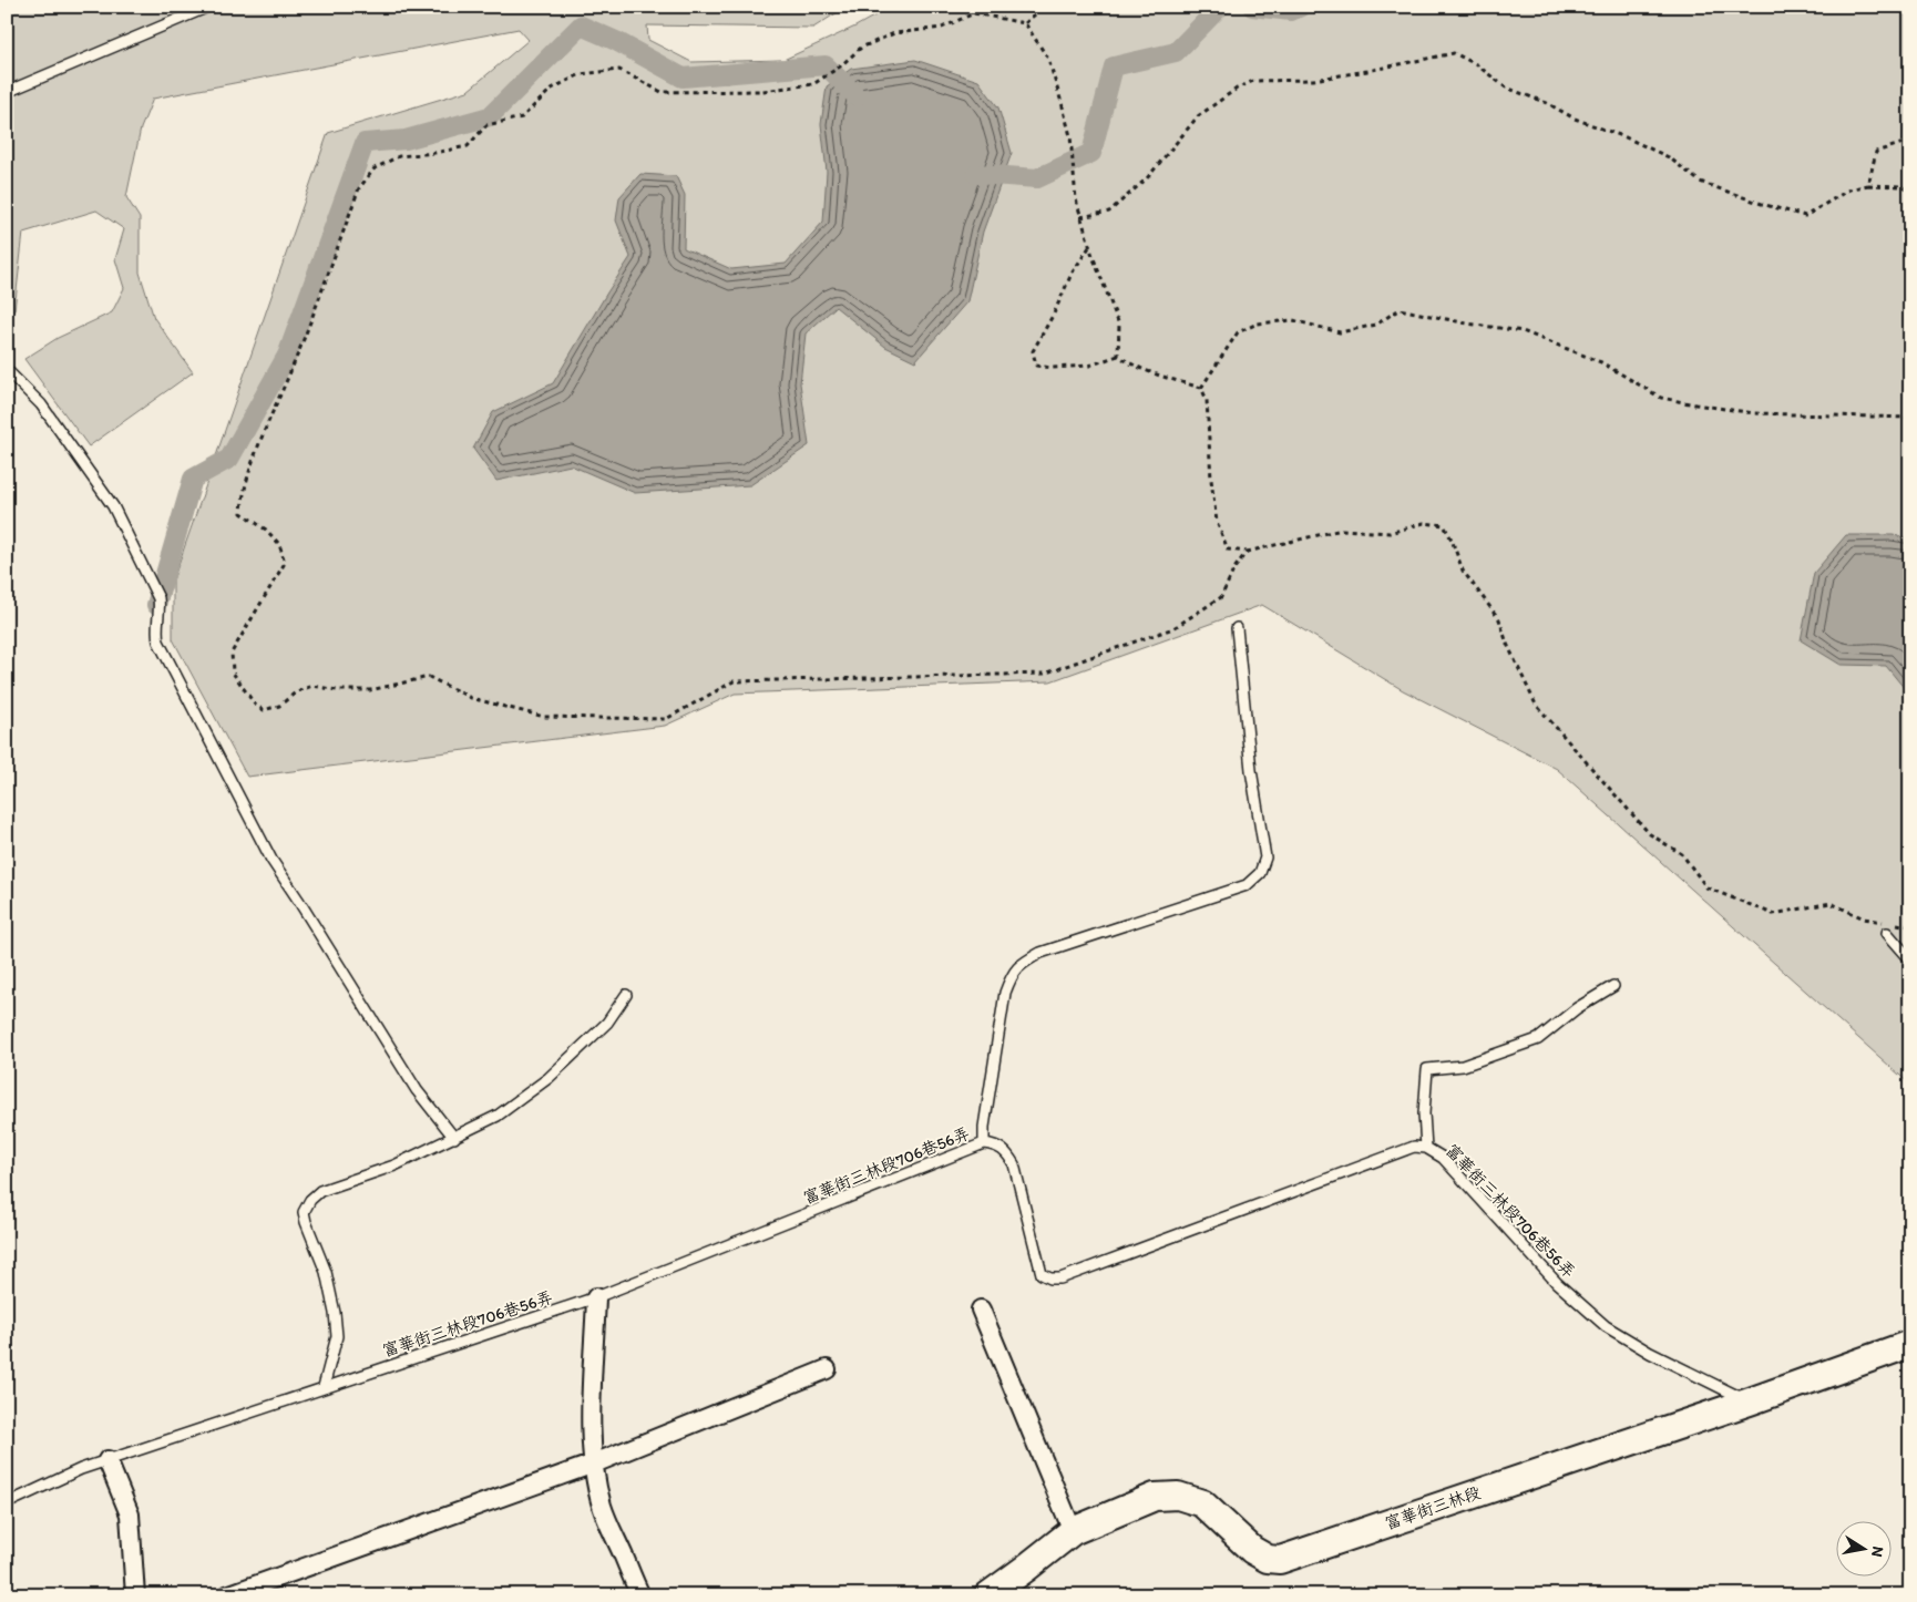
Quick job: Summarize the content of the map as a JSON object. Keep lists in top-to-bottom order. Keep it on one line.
{"streets":{"street":["富華街三林段"],"lane":["富華街三林段706巷56弄"]},"crossings":[["富華街三林段706巷56弄","富華街三林段"]],"north":"right"}
